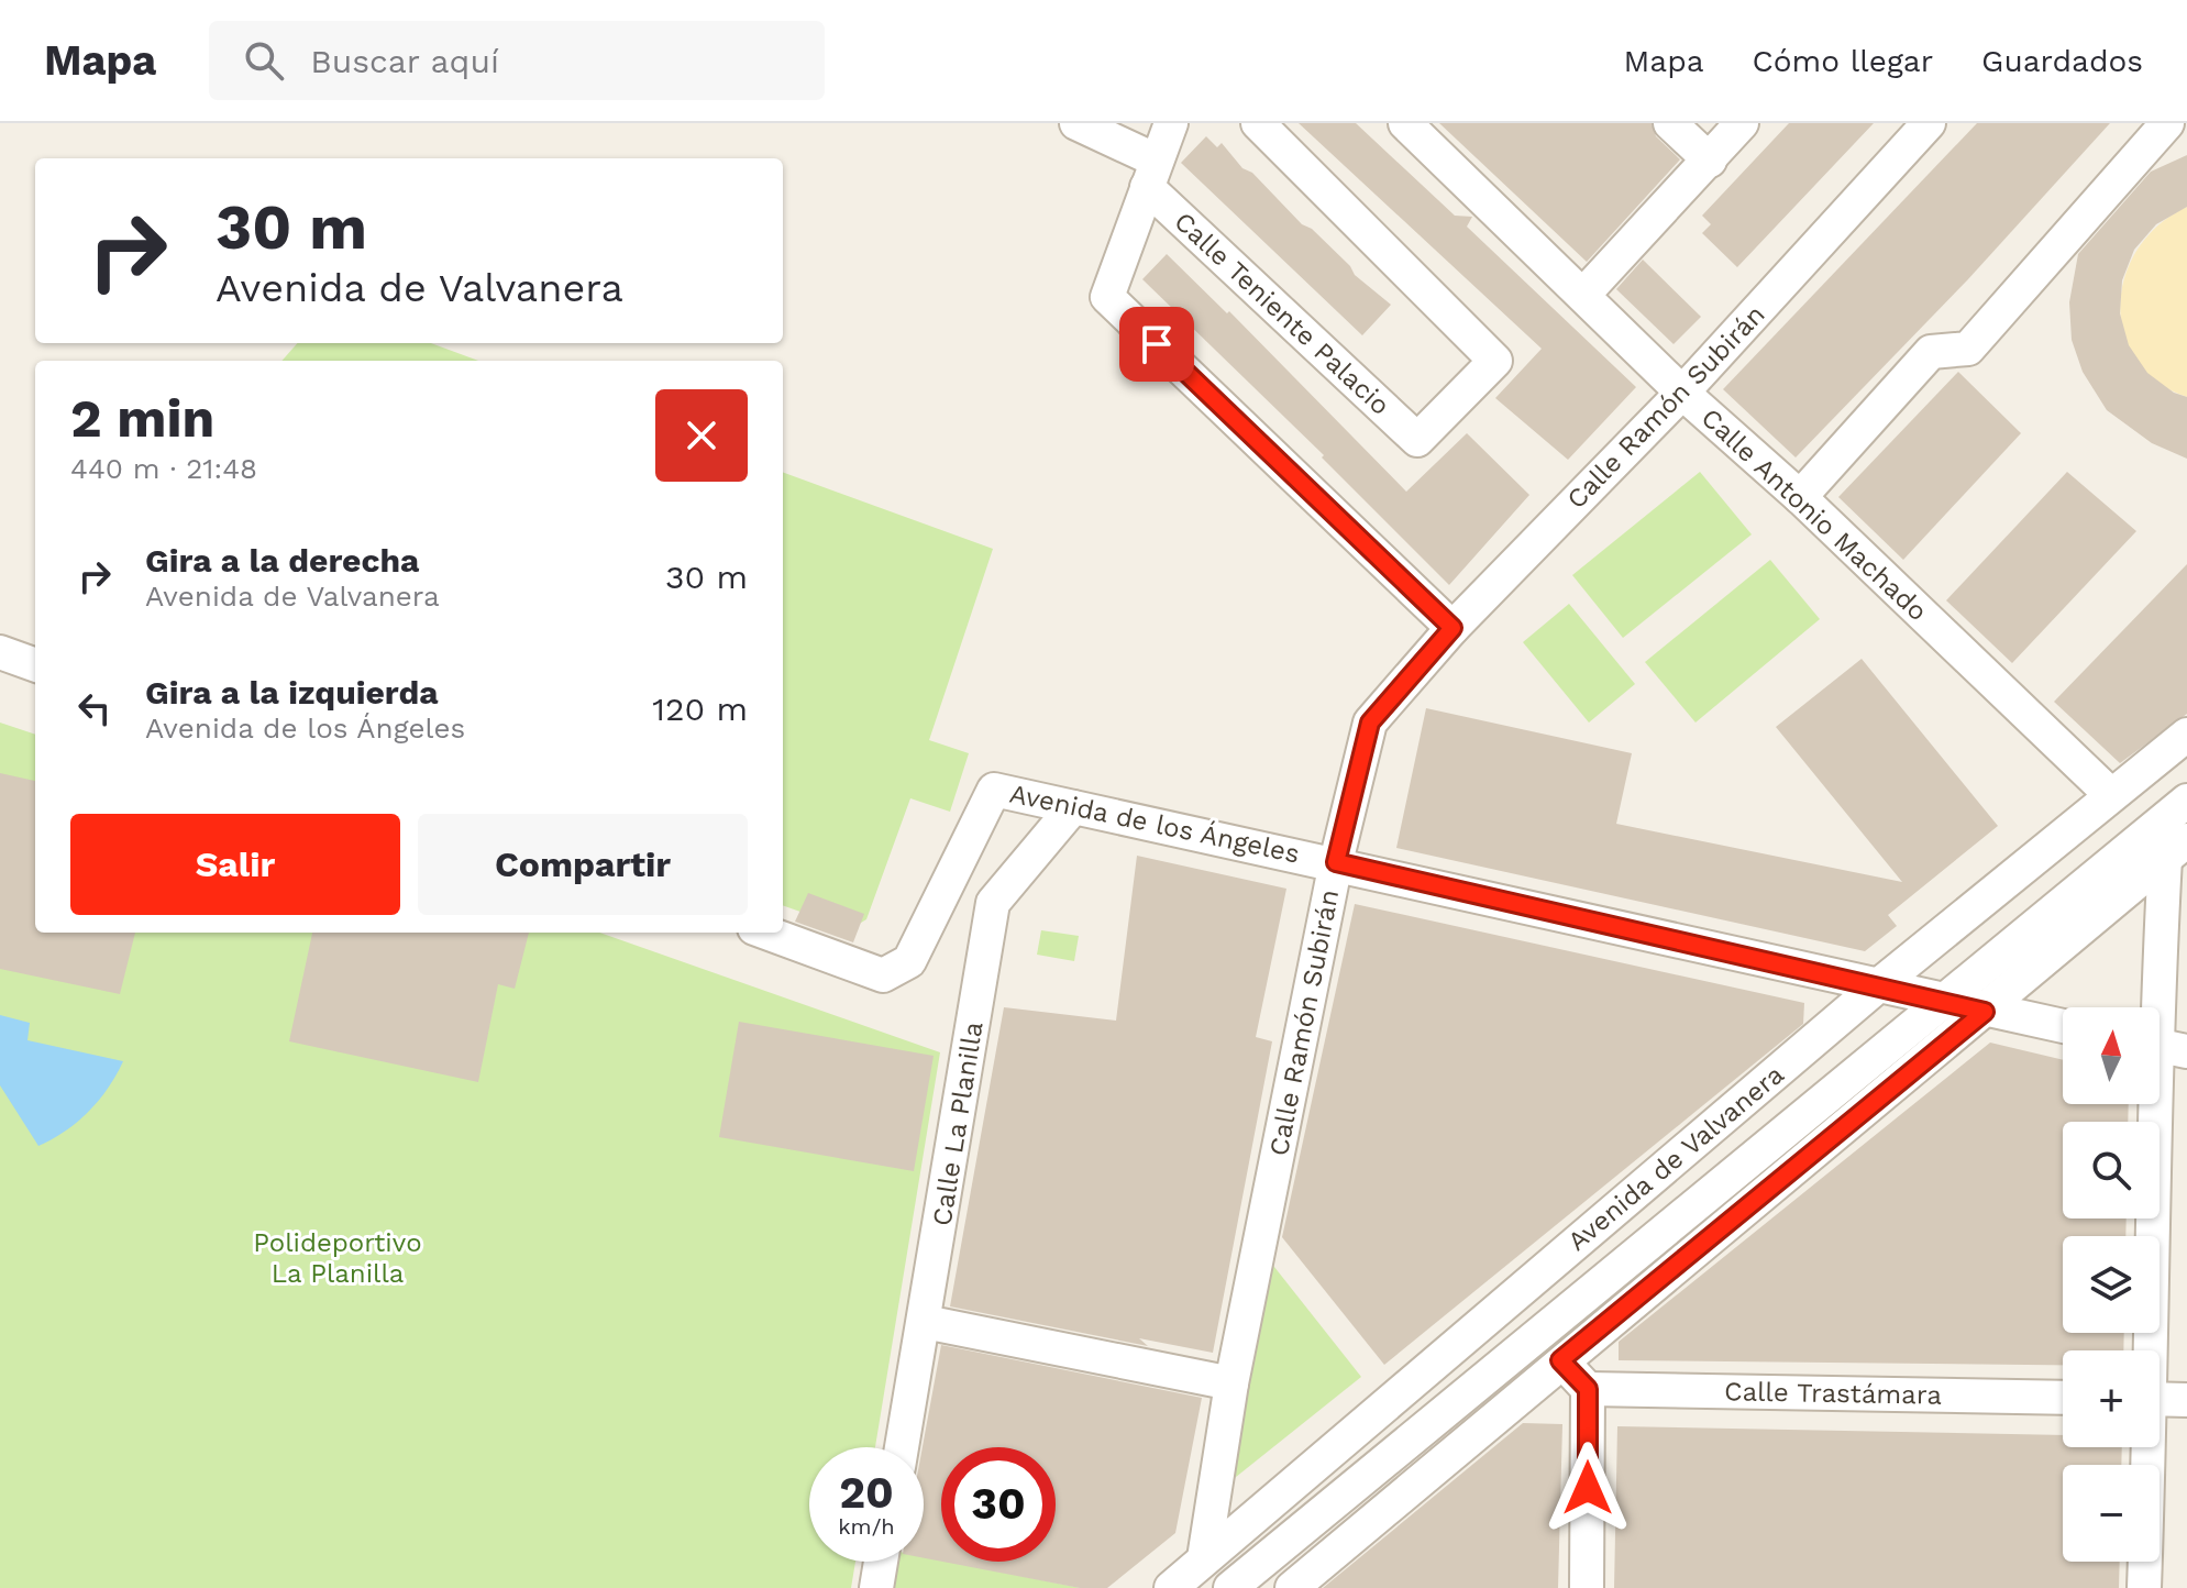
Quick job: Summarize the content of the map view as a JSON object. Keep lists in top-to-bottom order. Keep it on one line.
{"streets":{"street":["Calle Teniente Palacio","Calle Ramón Subirán","Calle Antonio Machado","Avenida de los Ángeles","Calle La Planilla","Avenida de Valvanera","Calle Trastámara"]},"crossings":[["Calle Ramón Subirán","Calle Antonio Machado"],["Calle Ramón Subirán","Avenida de los Ángeles"],["Calle Ramón Subirán","Avenida de Valvanera"],["Calle Antonio Machado","Avenida de Valvanera"],["Avenida de los Ángeles","Calle La Planilla"],["Avenida de los Ángeles","Avenida de Valvanera"]],"parks":["Polideportivo La Planilla"],"north":"top","page":{"header":"Mapa","search":"Buscar aquí","nav":["Mapa","Cómo llegar","Guardados"],"turn":["30 m","Avenida de Valvanera"],"heading":["2 min","440 m · 21:48"],"list":[{"name":"Gira a la derecha","note":"Avenida de Valvanera","value":"30 m"},{"name":"Gira a la izquierda","note":"Avenida de los Ángeles","value":"120 m"}],"buttons":["Salir","Compartir"],"map_buttons":["+","−"],"speed":"20 km/h","limit":"30"}}
